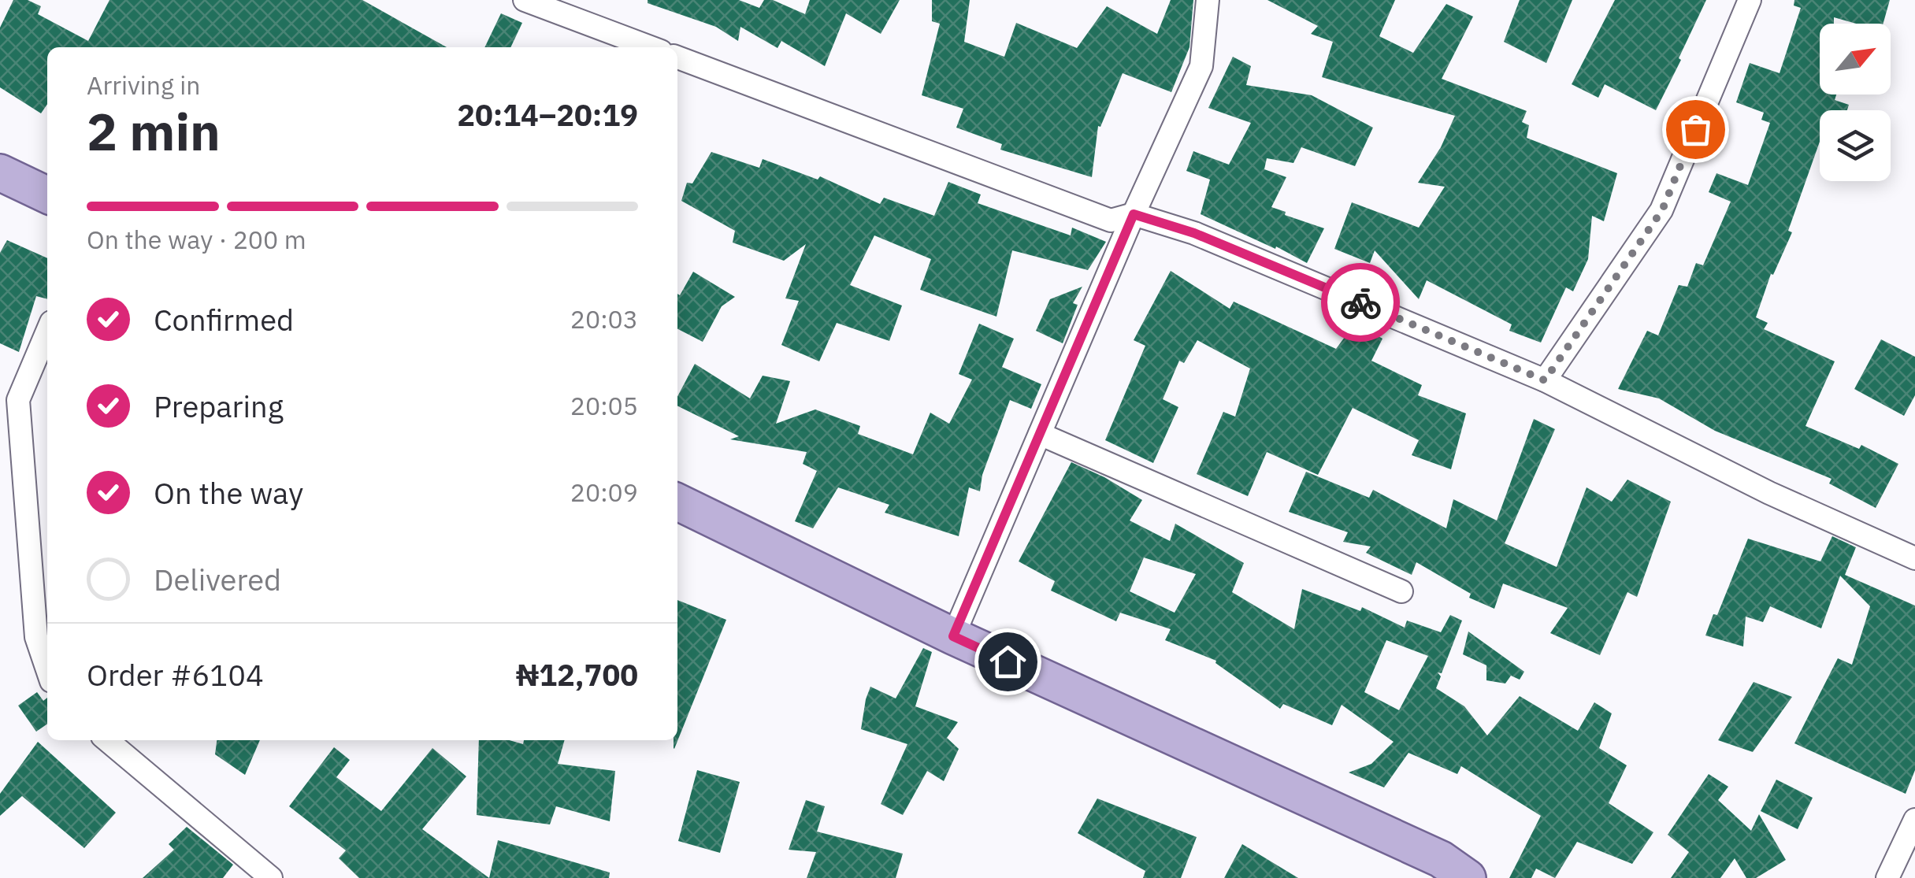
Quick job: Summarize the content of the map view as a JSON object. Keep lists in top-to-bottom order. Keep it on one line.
{"north":"top right","page":{"heading":["2 min","Arriving in","20:14–20:19"],"panel":["Order #6104","₦12,700"],"bar":"On the way · 200 m","list":[["Confirmed","20:03"],["Preparing","20:05"],["On the way","20:09"],"Delivered"]}}
